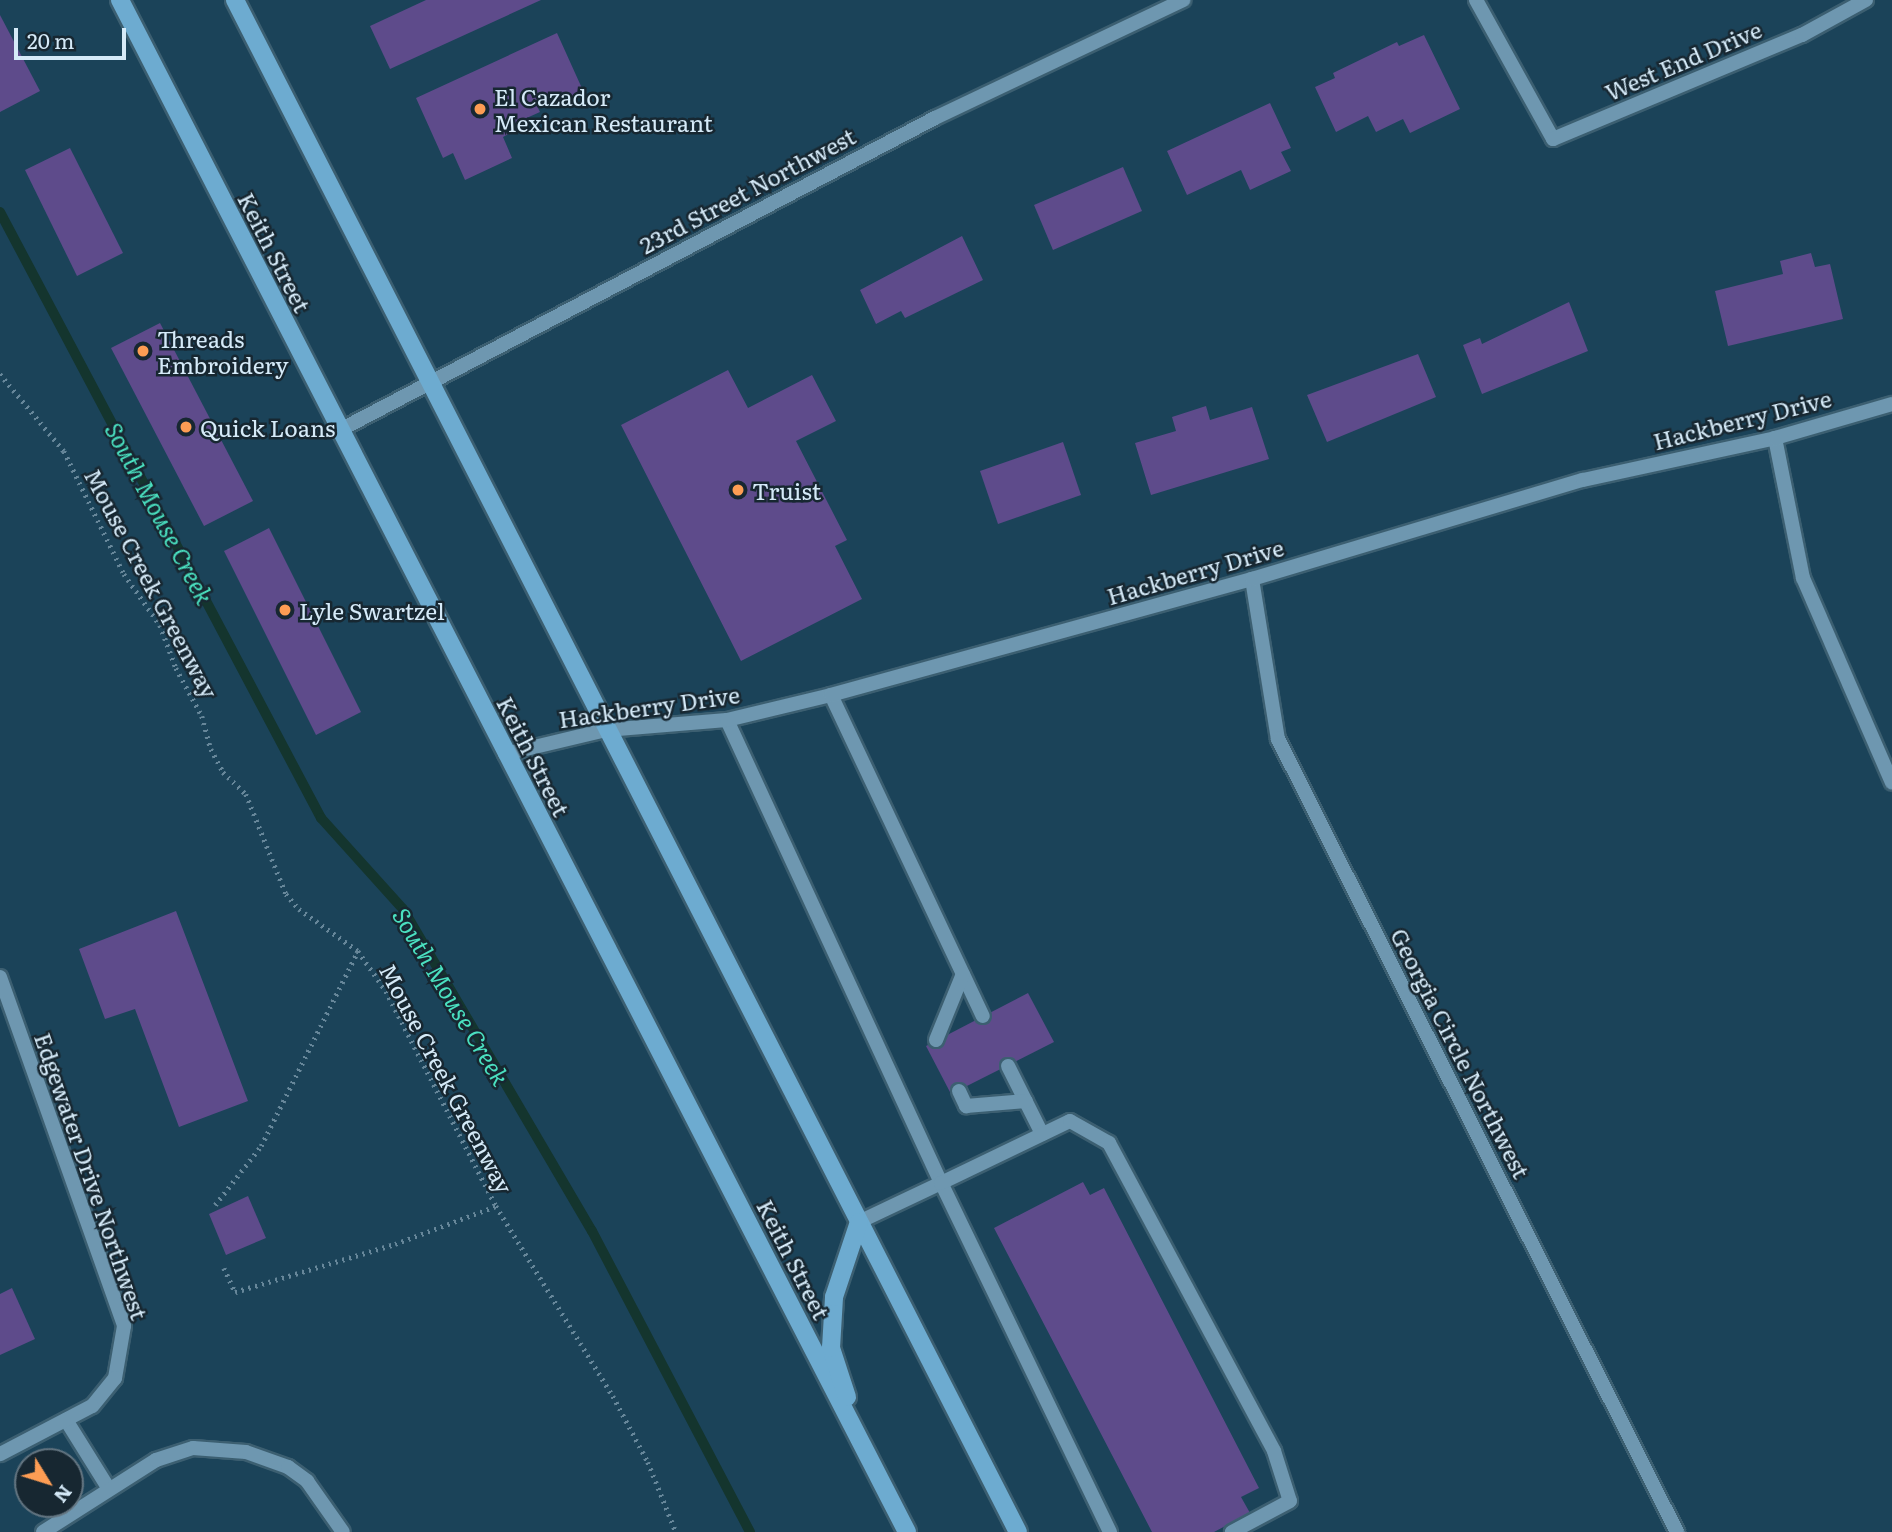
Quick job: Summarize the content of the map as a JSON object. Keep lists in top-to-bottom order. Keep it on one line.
{"streets":{"main road":["Keith Street"],"street":["West End Drive","23rd Street Northwest","Hackberry Drive","Georgia Circle Northwest","Edgewater Drive Northwest"],"path":["Mouse Creek Greenway"]},"crossings":[["23rd Street Northwest","Keith Street"],["Keith Street","Hackberry Drive"],["Hackberry Drive","Georgia Circle Northwest"]],"water":["South Mouse Creek"],"places":["El Cazador Mexican Restaurant","Threads Embroidery","Quick Loans","Truist","Lyle Swartzel"],"scale_bar":"20 m","north":"bottom right"}
